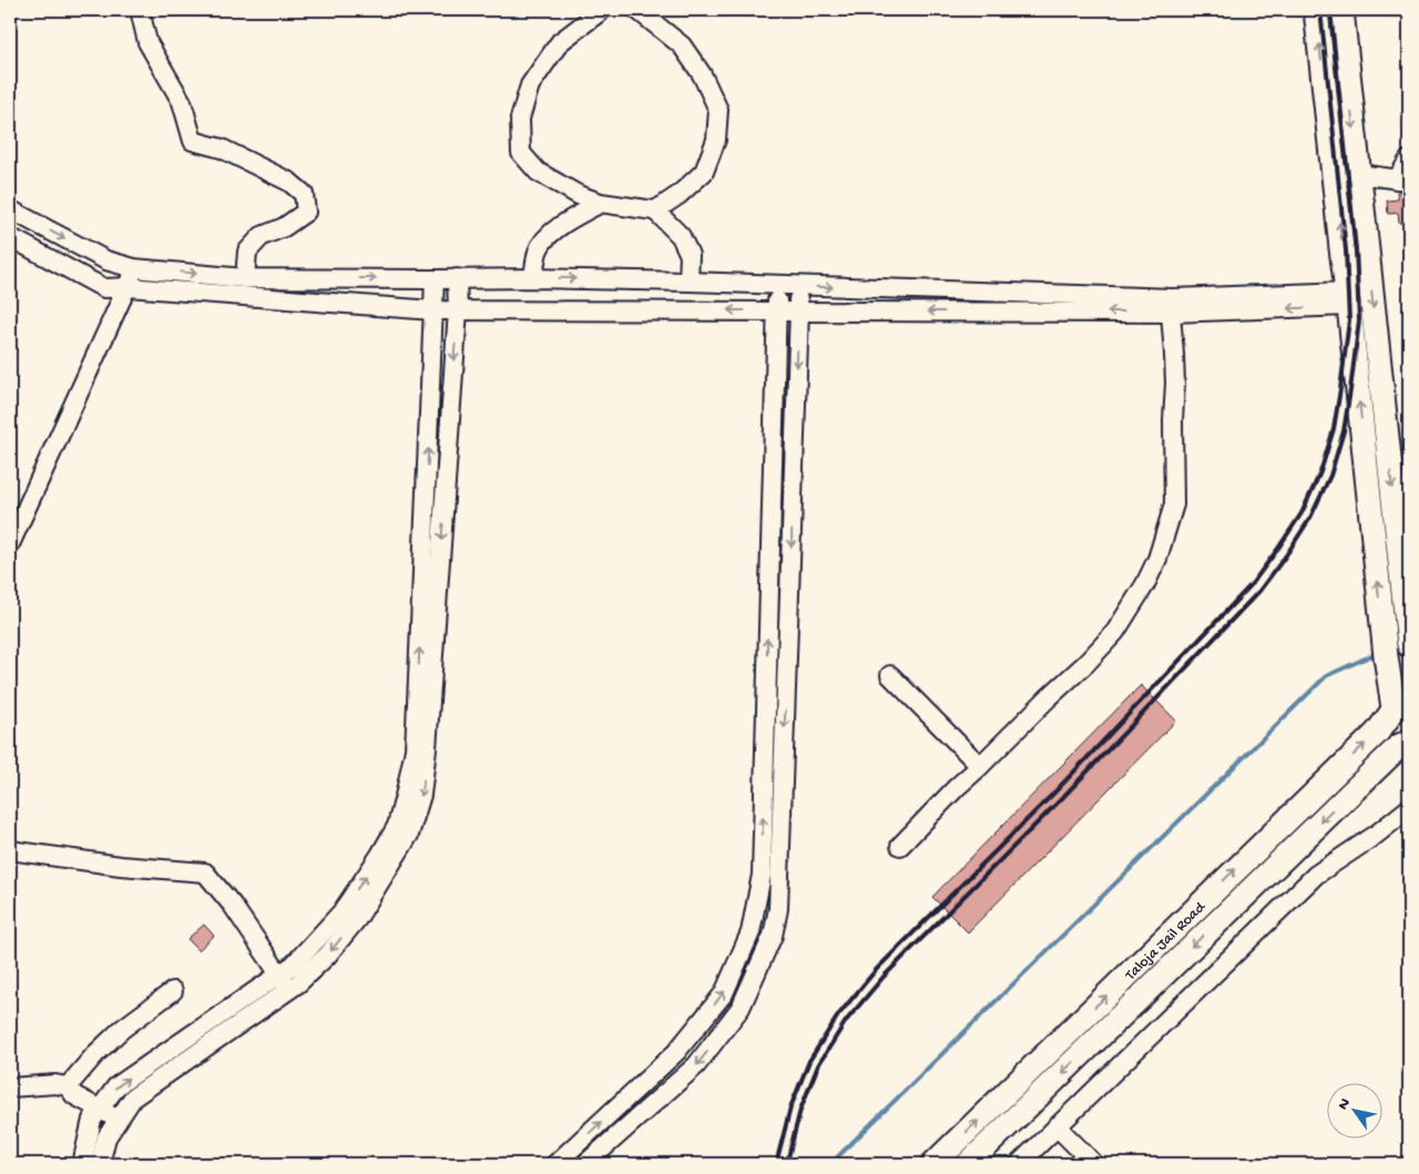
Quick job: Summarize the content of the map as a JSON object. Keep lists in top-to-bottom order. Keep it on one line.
{"streets":{"main road":["Taloja Jail Road"]},"north":"top left"}
